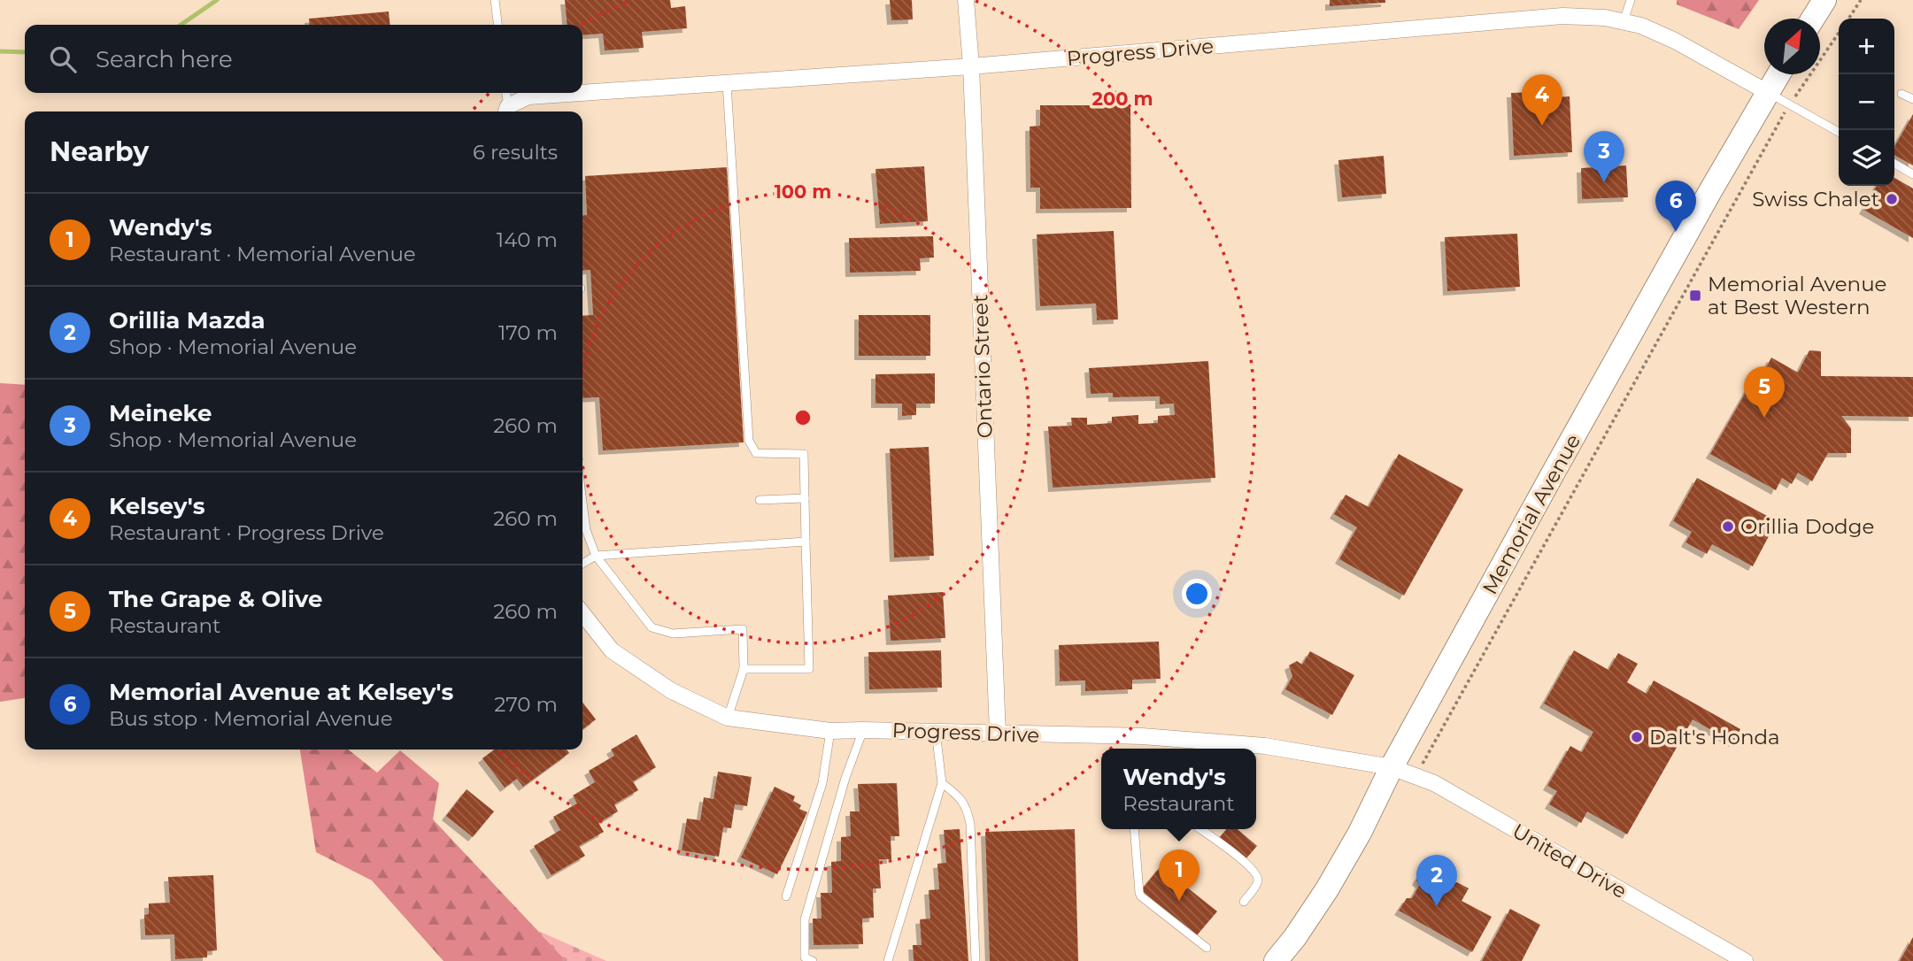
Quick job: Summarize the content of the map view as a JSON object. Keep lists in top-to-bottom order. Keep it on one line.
{"streets":{"main road":["Memorial Avenue"],"street":["Progress Drive","Ontario Street","United Drive"]},"crossings":[["Progress Drive","Ontario Street"],["Progress Drive","Memorial Avenue"],["Progress Drive","United Drive"],["Memorial Avenue","United Drive"]],"places":{"other":["Swiss Chalet","Orillia Dodge","Dalt's Honda"],"transit":["Memorial Avenue at Best Western"]},"north":"top right","page":{"map_buttons":["+","−"],"search":"Search here","pins":["4","3","6","5","1","2"],"heading":["Nearby","6 results"],"list":[{"mark":"1","name":"Wendy's","note":"Restaurant · Memorial Avenue","value":"140 m"},{"mark":"2","name":"Orillia Mazda","note":"Shop · Memorial Avenue","value":"170 m"},{"mark":"3","name":"Meineke","note":"Shop · Memorial Avenue","value":"260 m"},{"mark":"4","name":"Kelsey's","note":"Restaurant · Progress Drive","value":"260 m"},{"mark":"5","name":"The Grape & Olive","note":"Restaurant","value":"260 m"},{"mark":"6","name":"Memorial Avenue at Kelsey's","note":"Bus stop · Memorial Avenue","value":"270 m"}],"popup":["Wendy's","Restaurant"]},"rings":["200 m","100 m"]}
